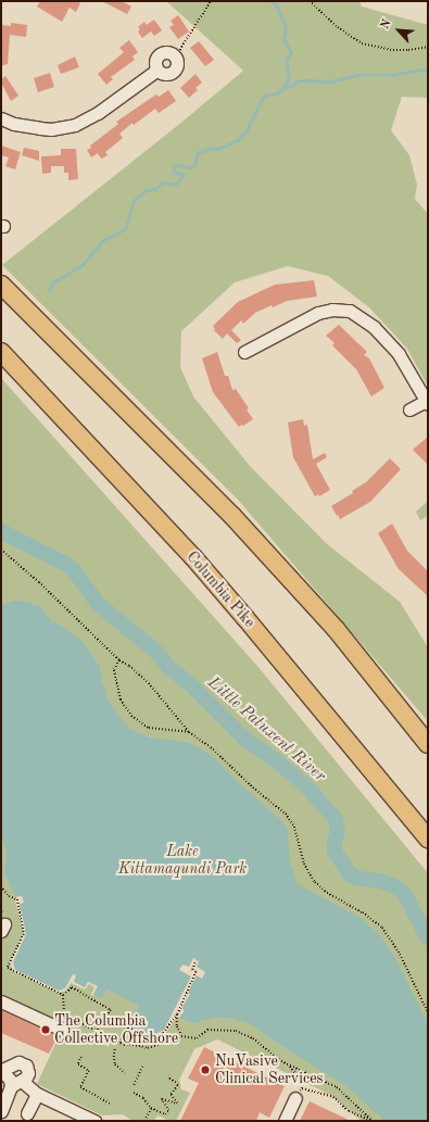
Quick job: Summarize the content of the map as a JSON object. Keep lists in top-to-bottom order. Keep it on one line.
{"streets":{"highway":["Columbia Pike"]},"water":["Little Patuxent River"],"parks":["Lake Kittamaqundi Park"],"places":["The Columbia Collective Offshore","NuVasive Clinical Services"],"north":"top left"}
